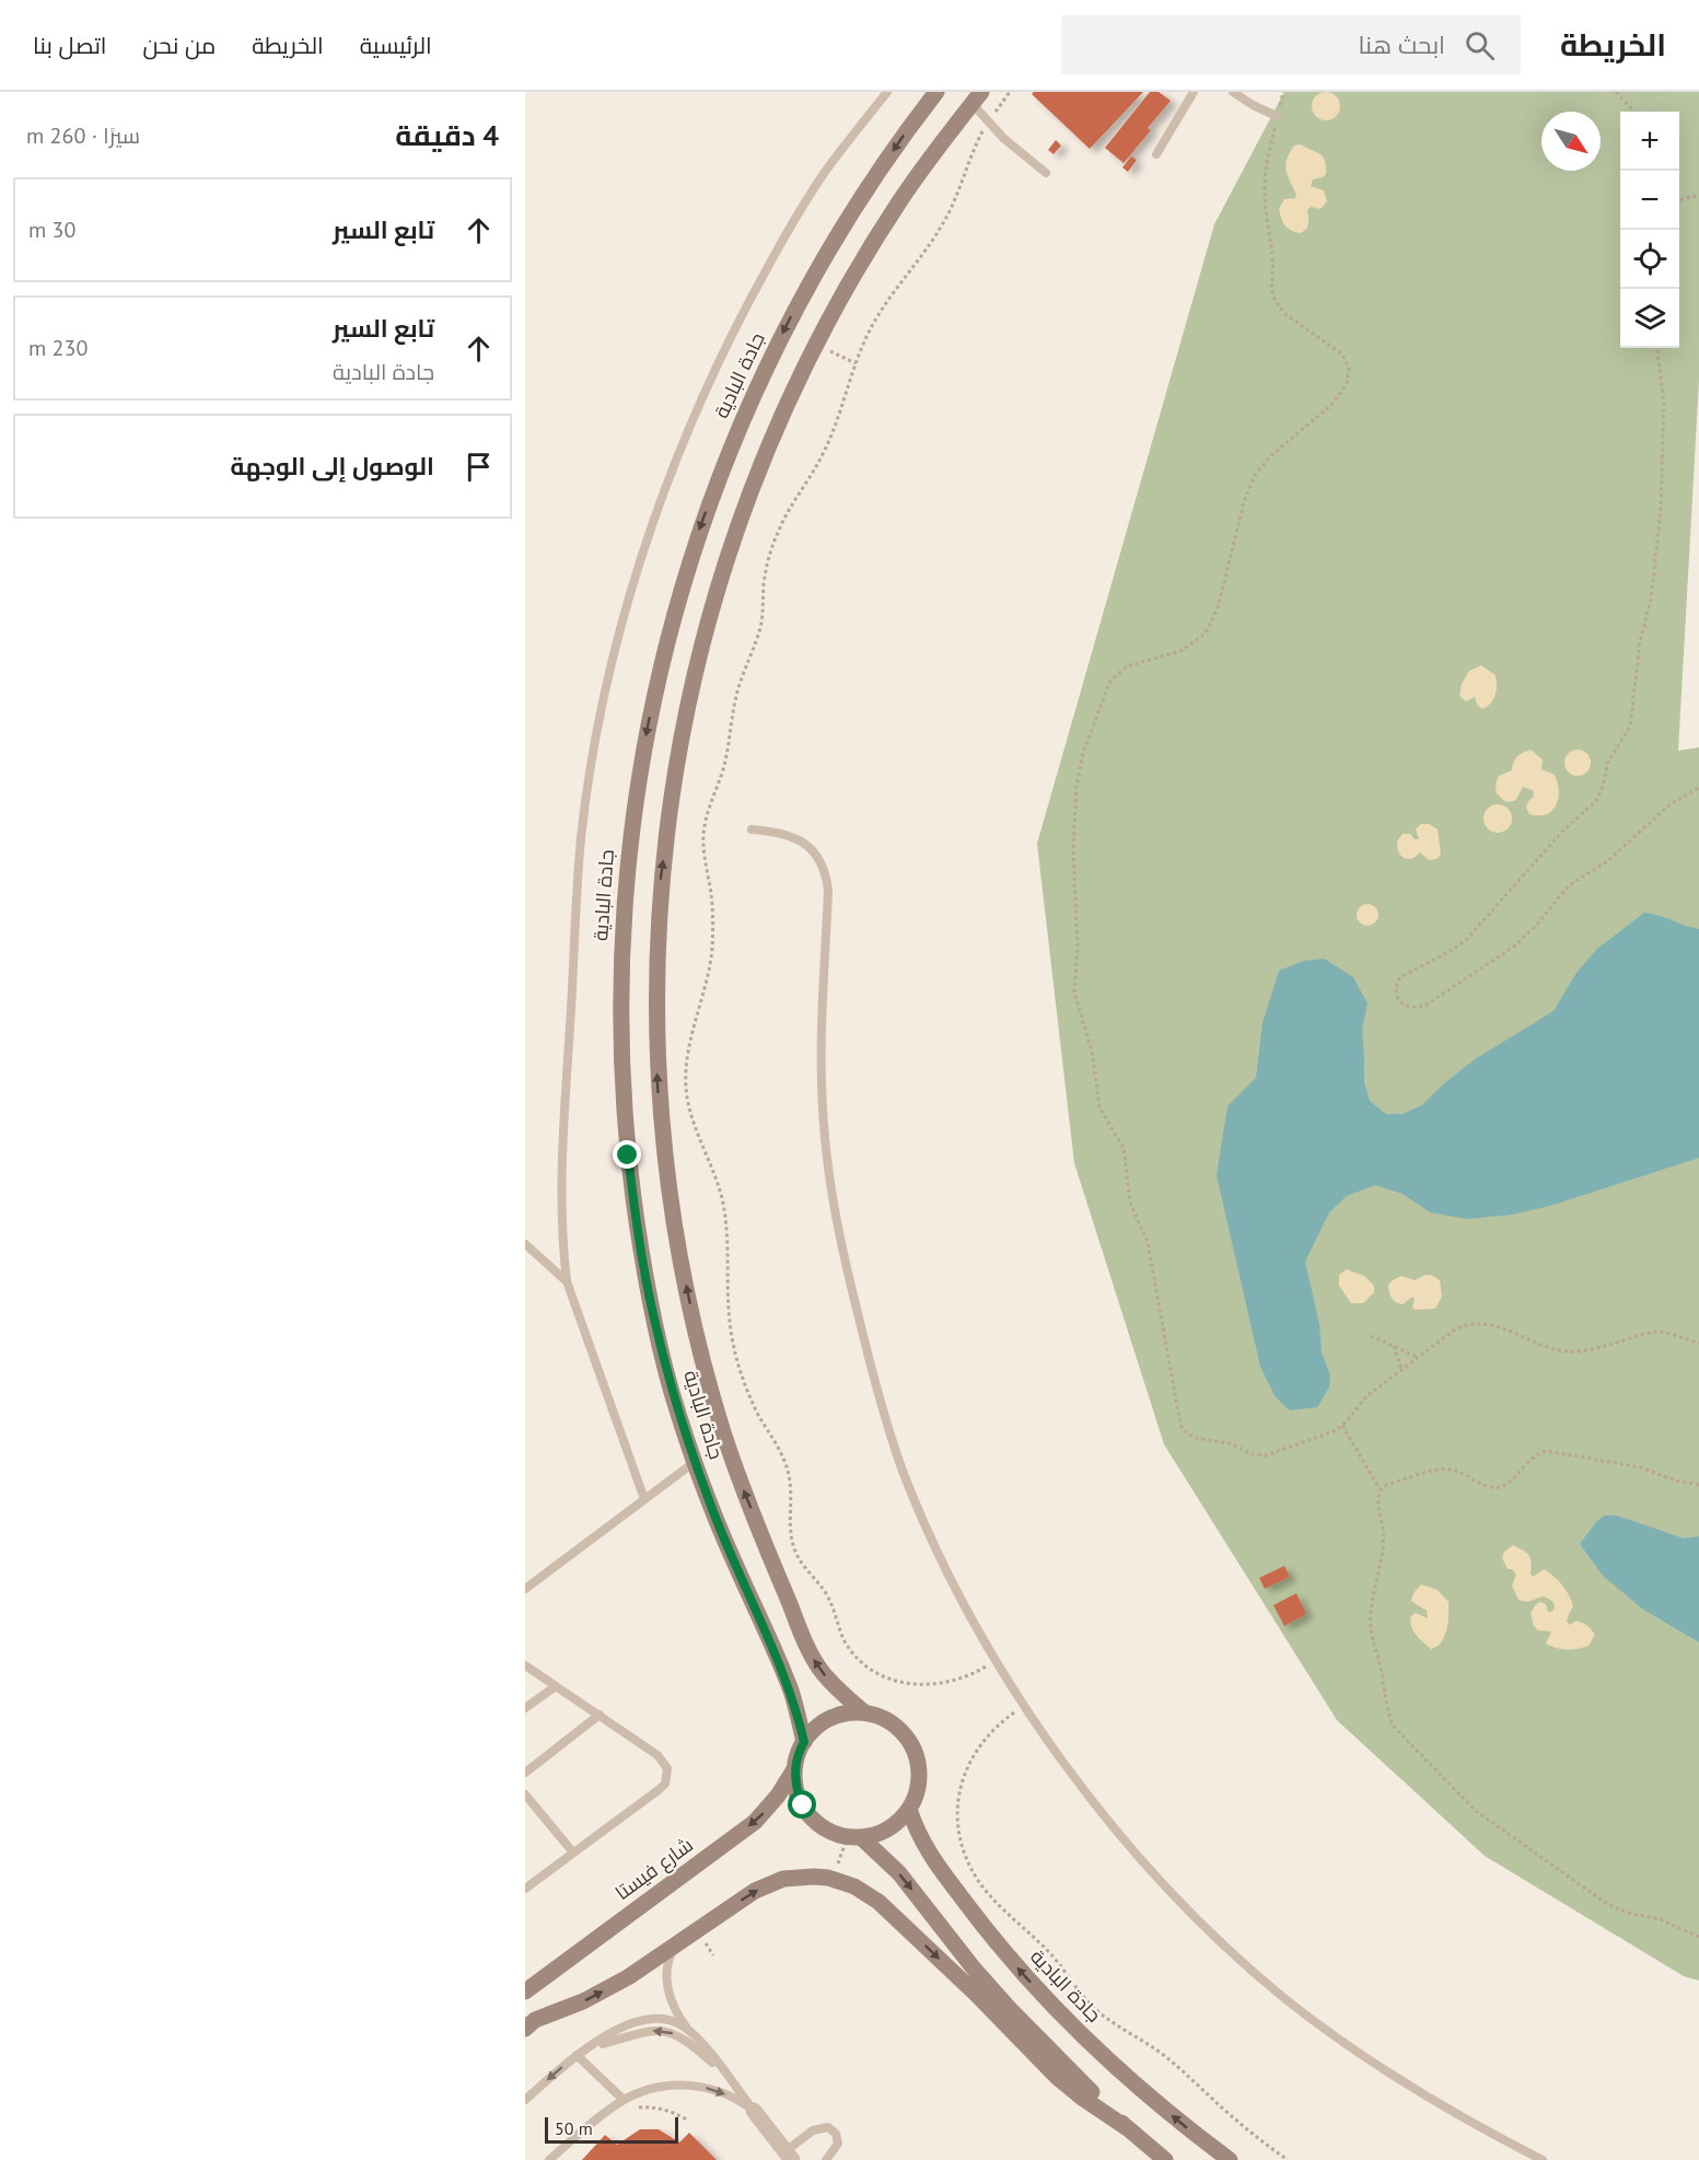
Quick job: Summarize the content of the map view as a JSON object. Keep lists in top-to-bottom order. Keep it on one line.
{"streets":{"street":["جادة البادية","شارع فيستا"]},"crossings":[["جادة البادية","شارع فيستا"]],"scale_bar":"50 m","north":"bottom right","page":{"header":"الخريطة","search":"ابحث هنا","nav":["الرئيسية","الخريطة","من نحن","اتصل بنا"],"heading":["4 دقيقة","سيرًا · 260 m"],"map_buttons":["+","−"],"list":[["تابع السير","30 m"],["تابع السير","جادة البادية","230 m"],"الوصول إلى الوجهة"],"scale":"50 m"}}
